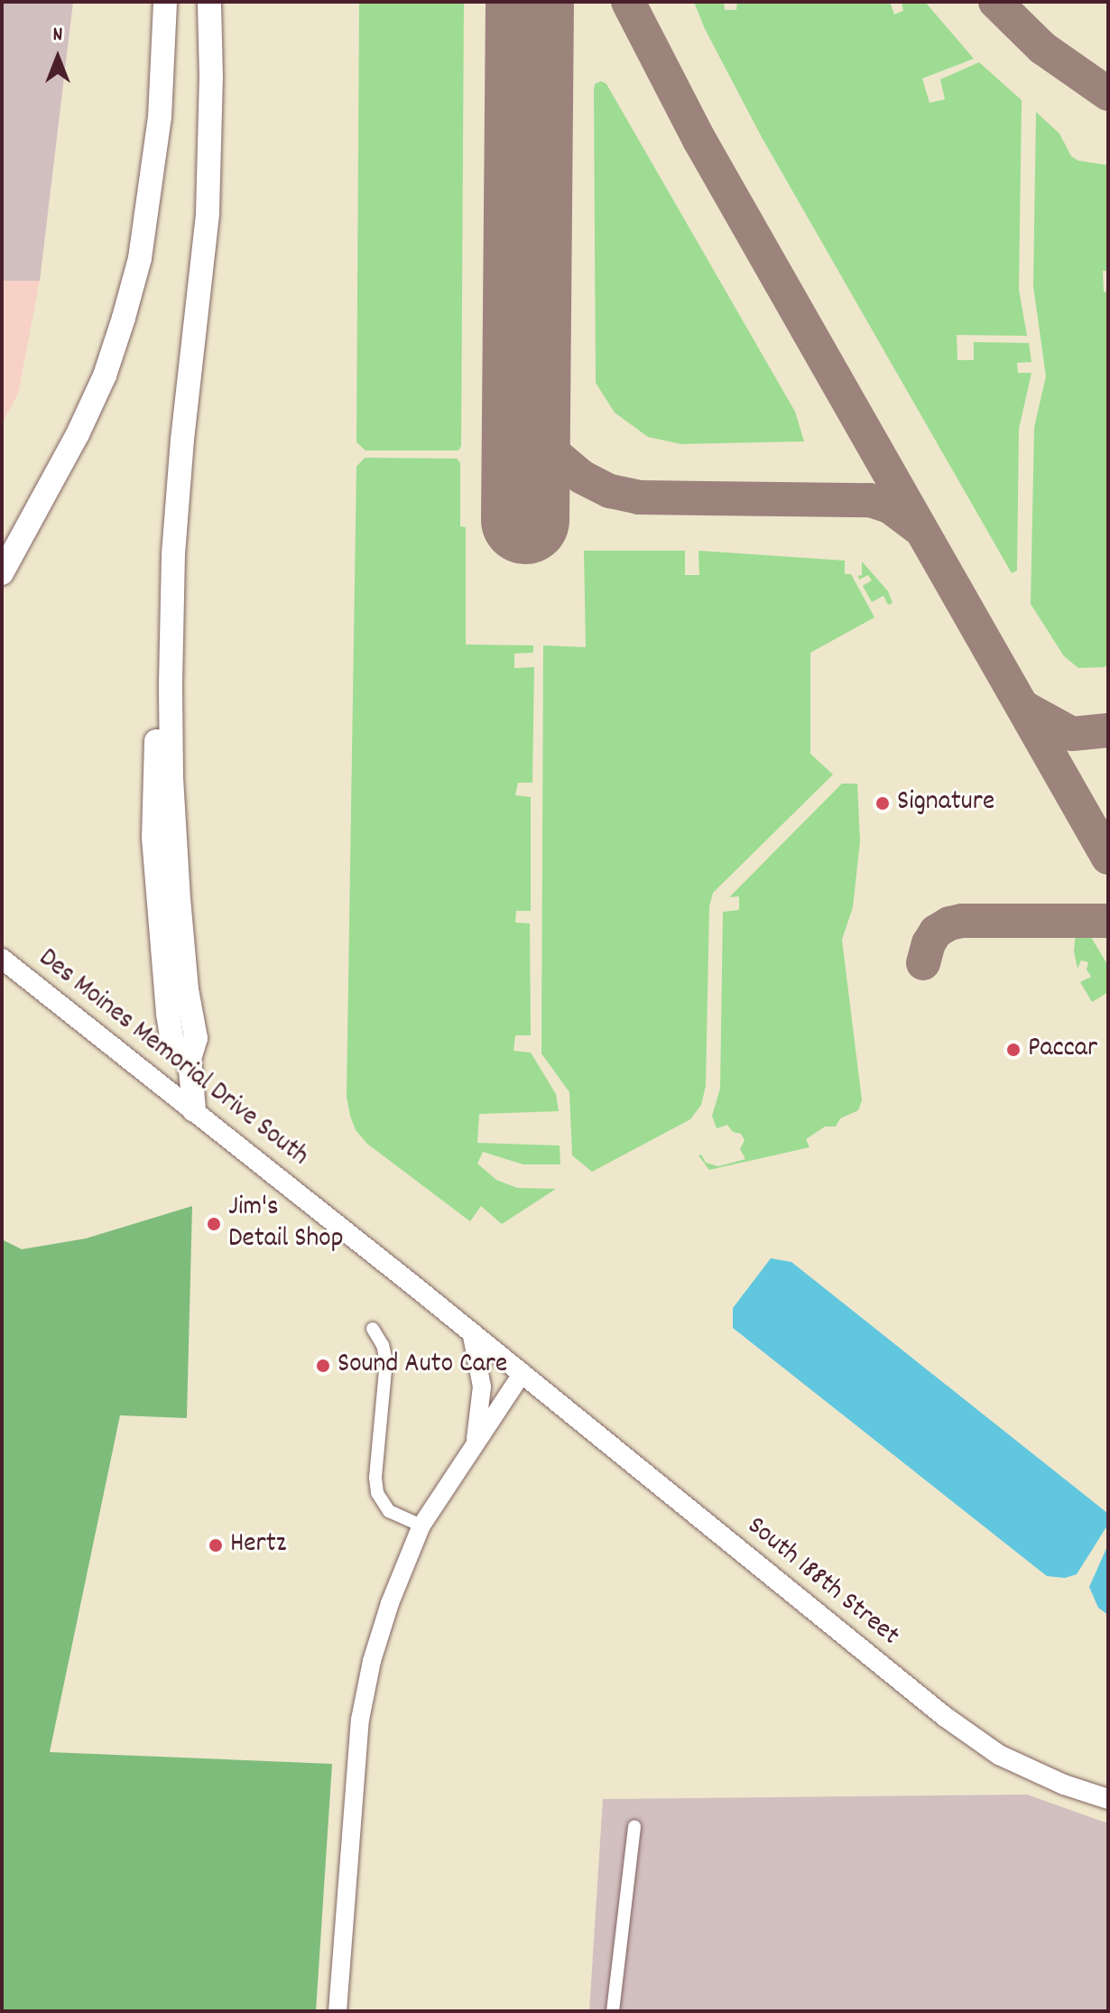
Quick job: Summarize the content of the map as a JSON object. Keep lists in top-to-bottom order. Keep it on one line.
{"streets":{"main road":["Des Moines Memorial Drive South","South 188th Street"]},"crossings":[["Des Moines Memorial Drive South","South 188th Street"]],"places":["Signature","Paccar","Jim's Detail Shop","Sound Auto Care","Hertz"],"north":"top"}
